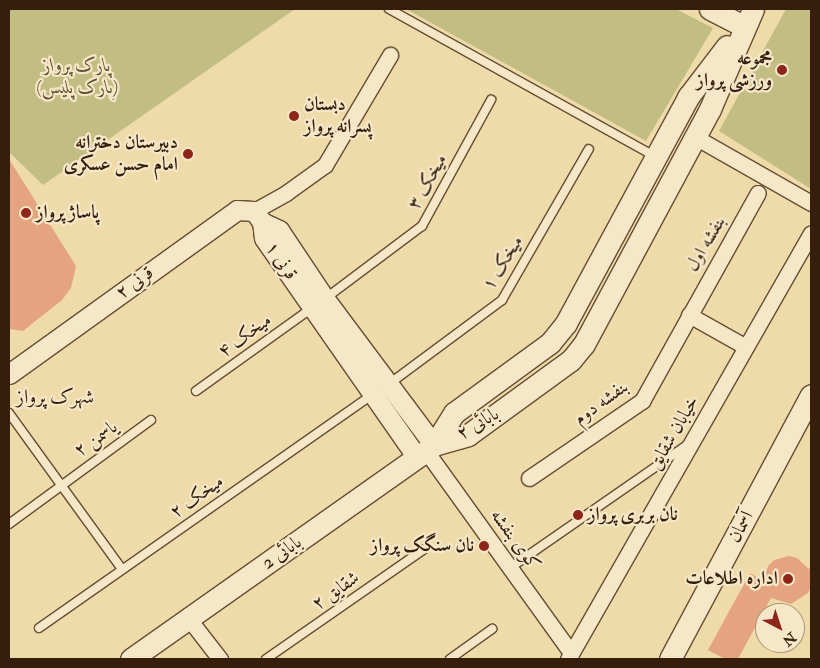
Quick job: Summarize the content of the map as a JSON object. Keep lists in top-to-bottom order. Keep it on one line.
{"streets":{"main road":["بابائی ۲","آسمان","بابائی 2"],"street":["بنفشه اول","قرنی ۱","قرنی ۲","بنفشه دوم","خیابان شقایق","کوی بنفشه"],"lane":["میخک ۳","میخک ۱","میخک ۴","یاسمن ۲","میخک ۲","شقایق ۲"]},"crossings":[["میخک ۳","قرنی ۱"],["میخک ۳","میخک ۴"],["بنفشه اول","بنفشه دوم"],["قرنی ۱","میخک ۱"],["قرنی ۱","قرنی ۲"],["قرنی ۱","میخک ۴"],["قرنی ۱","بابائی ۲"],["قرنی ۱","میخک ۲"],["قرنی ۱","کوی بنفشه"],["قرنی ۱","بابائی 2"],["میخک ۱","میخک ۲"],["بابائی ۲","کوی بنفشه"],["بابائی ۲","بابائی 2"],["خیابان شقایق","کوی بنفشه"],["کوی بنفشه","بابائی 2"]],"districts":["شهرک پرواز"],"parks":["پارک پرواز (پارک پلیس)"],"places":["مجموعه ورزشی پرواز","دبستان پسرانه پرواز","دبیرستان دخترانه امام حسن عسکری","پاساژ پرواز","نان بربری پرواز","نان سنگک پرواز","اداره اطلاعات"],"north":"bottom right"}
